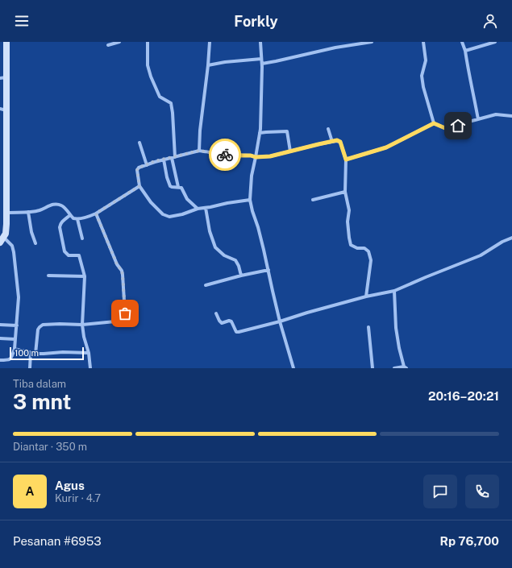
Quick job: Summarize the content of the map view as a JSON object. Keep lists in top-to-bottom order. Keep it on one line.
{"scale_bar":"100 m","page":{"header":"Forkly","scale":"100 m","heading":["3 mnt","Tiba dalam","20:16–20:21"],"panel":["Agus","Kurir · 4.7","Pesanan #6953","Rp 76,700"],"bar":"Diantar · 350 m","round":"A"}}
